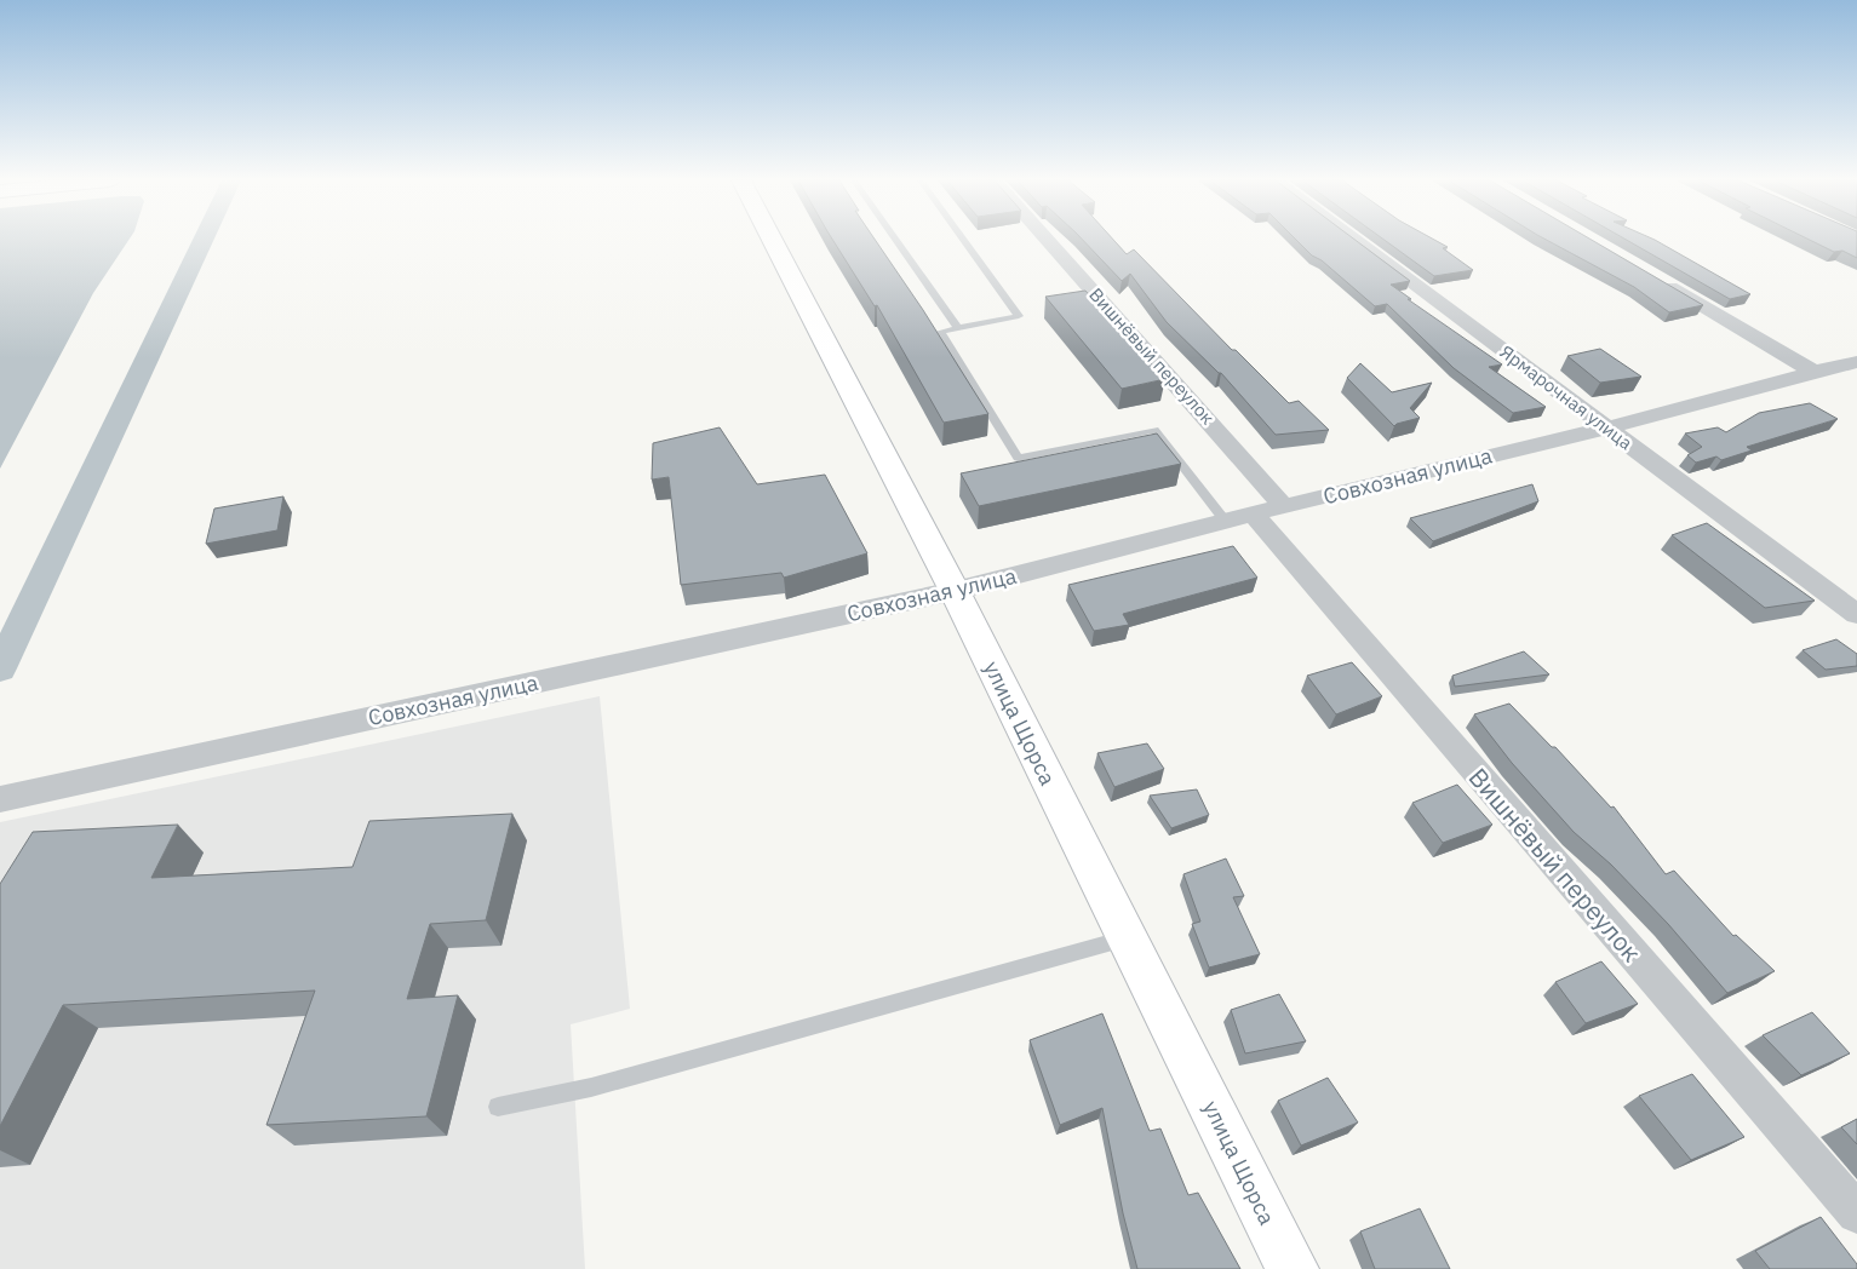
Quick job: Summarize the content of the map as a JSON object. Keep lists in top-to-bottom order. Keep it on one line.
{"streets":{"street":["Вишнёвый переулок","Ярмарочная улица","Совхозная улица","улица Щорса"]},"crossings":[["Вишнёвый переулок","Совхозная улица"],["Ярмарочная улица","Совхозная улица"],["Совхозная улица","улица Щорса"]]}
